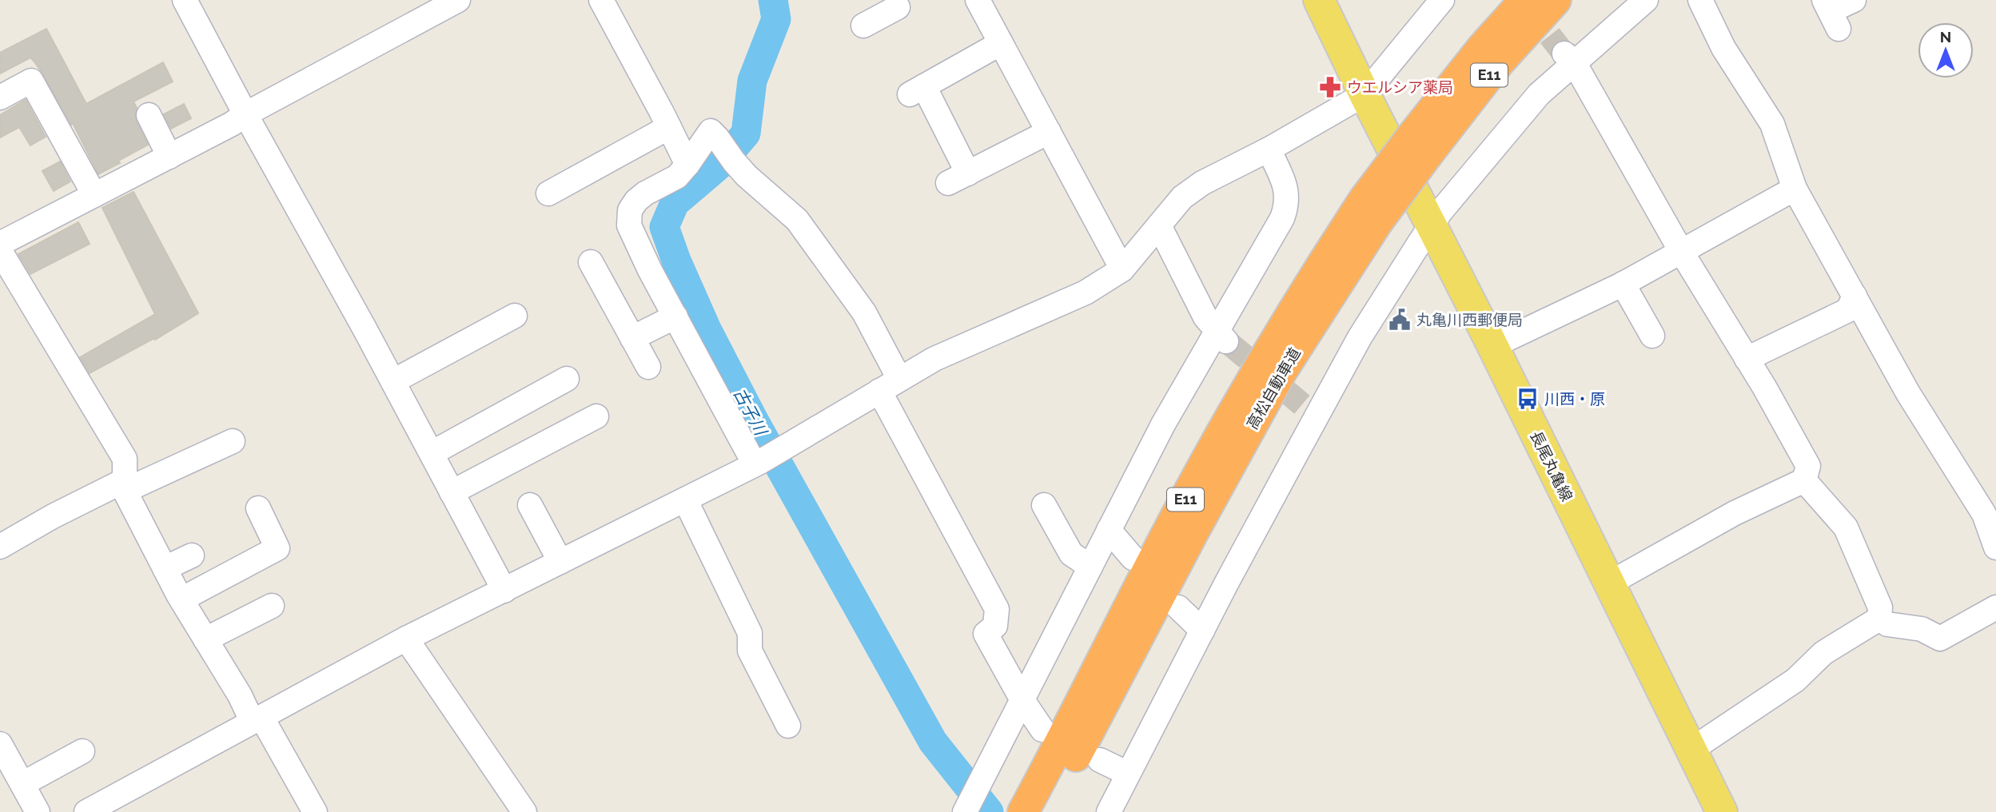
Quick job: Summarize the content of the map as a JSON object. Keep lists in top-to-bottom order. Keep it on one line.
{"streets":{"highway":["E11","高松自動車道"],"main road":["長尾丸亀線"]},"water":["古子川"],"places":{"pharmacy":["ウエルシア薬局"],"public building":["丸亀川西郵便局"],"bus stop":["川西・原"]},"north":"top"}
